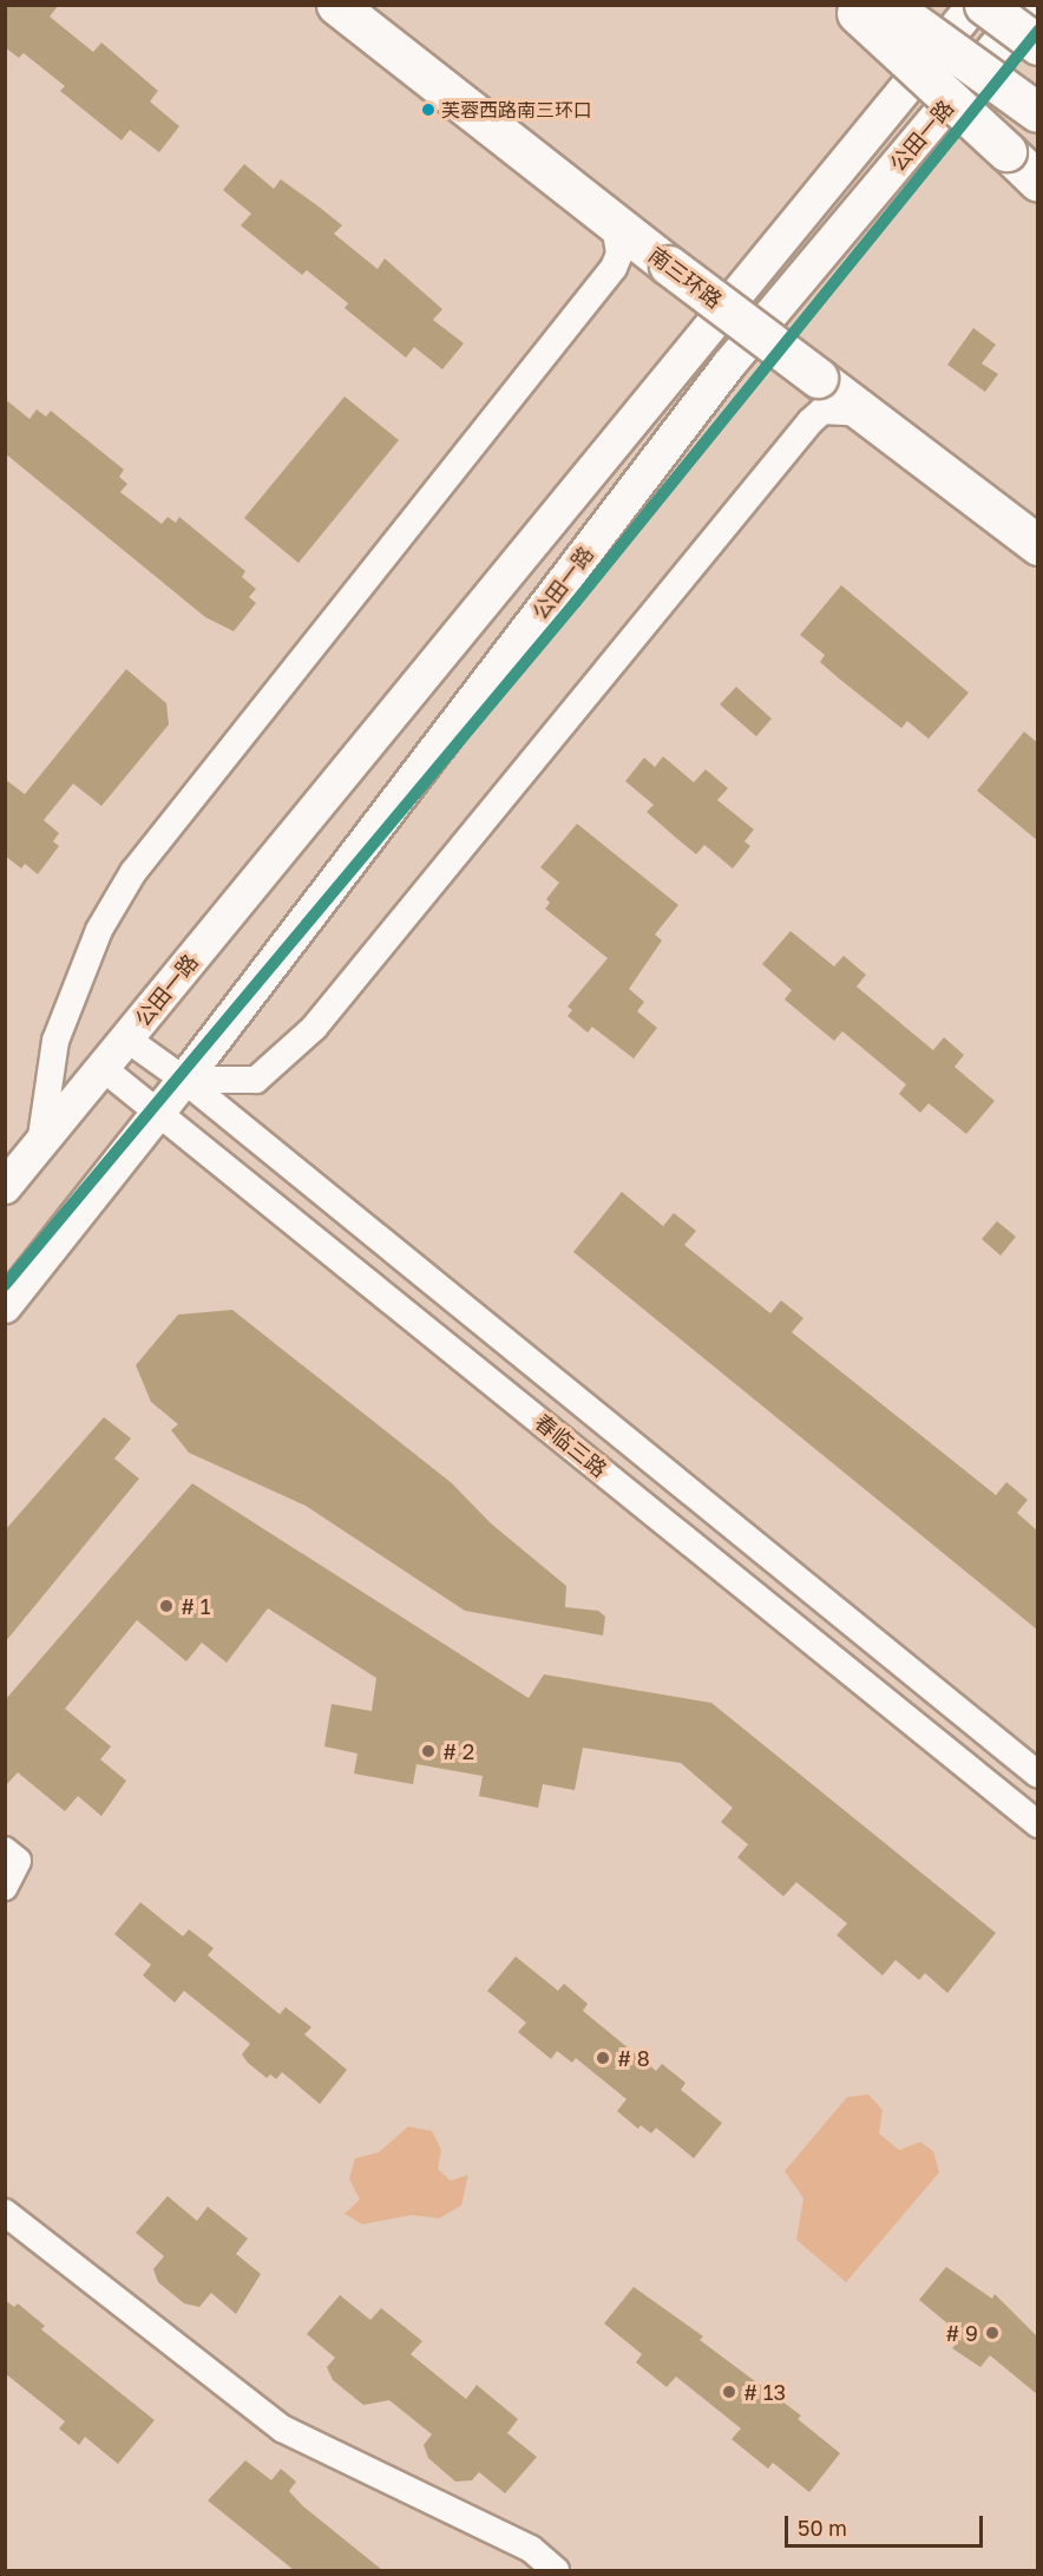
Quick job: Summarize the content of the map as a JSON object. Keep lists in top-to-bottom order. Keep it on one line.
{"streets":{"highway":["南三环路"],"main road":["公田一路"],"street":["春临三路"]},"crossings":[["公田一路","春临三路"]],"places":["芙蓉西路南三环口","# 1","# 2","# 8","# 9","# 13"],"scale_bar":"50 m"}
